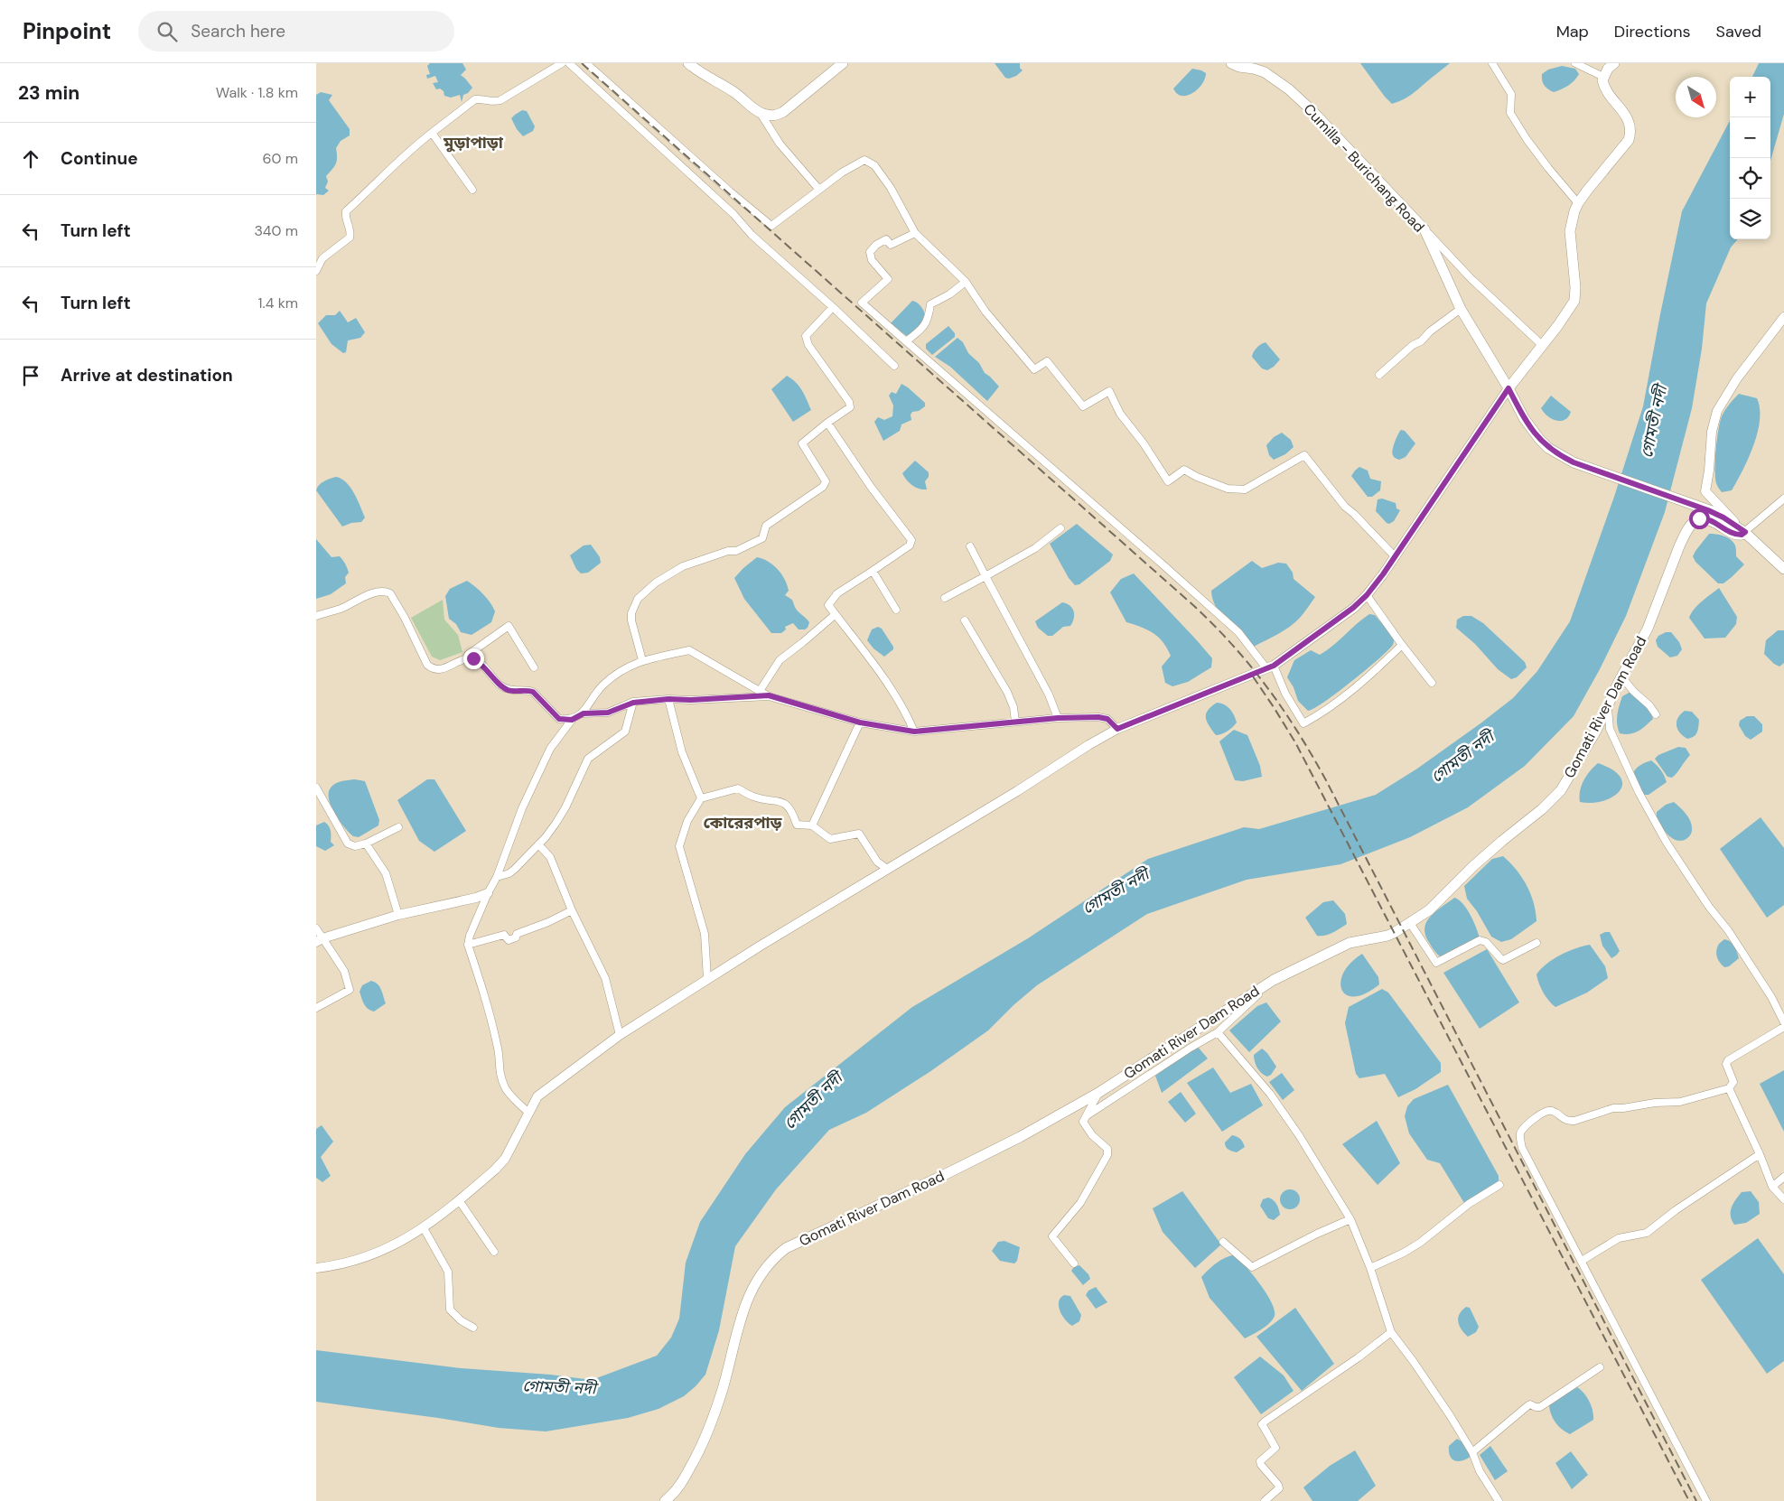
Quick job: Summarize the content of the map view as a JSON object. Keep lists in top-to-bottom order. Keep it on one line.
{"streets":{"main road":["Cumilla - Burichang Road","Gomati River Dam Road"]},"crossings":[["Cumilla - Burichang Road","Gomati River Dam Road"]],"districts":["মুড়াপাড়া","কোরেরপাড়"],"water":["গোমতী নদী"],"north":"bottom right","page":{"header":"Pinpoint","search":"Search here","nav":["Map","Directions","Saved"],"heading":["23 min","Walk · 1.8 km"],"map_buttons":["+","−"],"list":[["Continue","60 m"],["Turn left","340 m"],["Turn left","1.4 km"],"Arrive at destination"]}}
